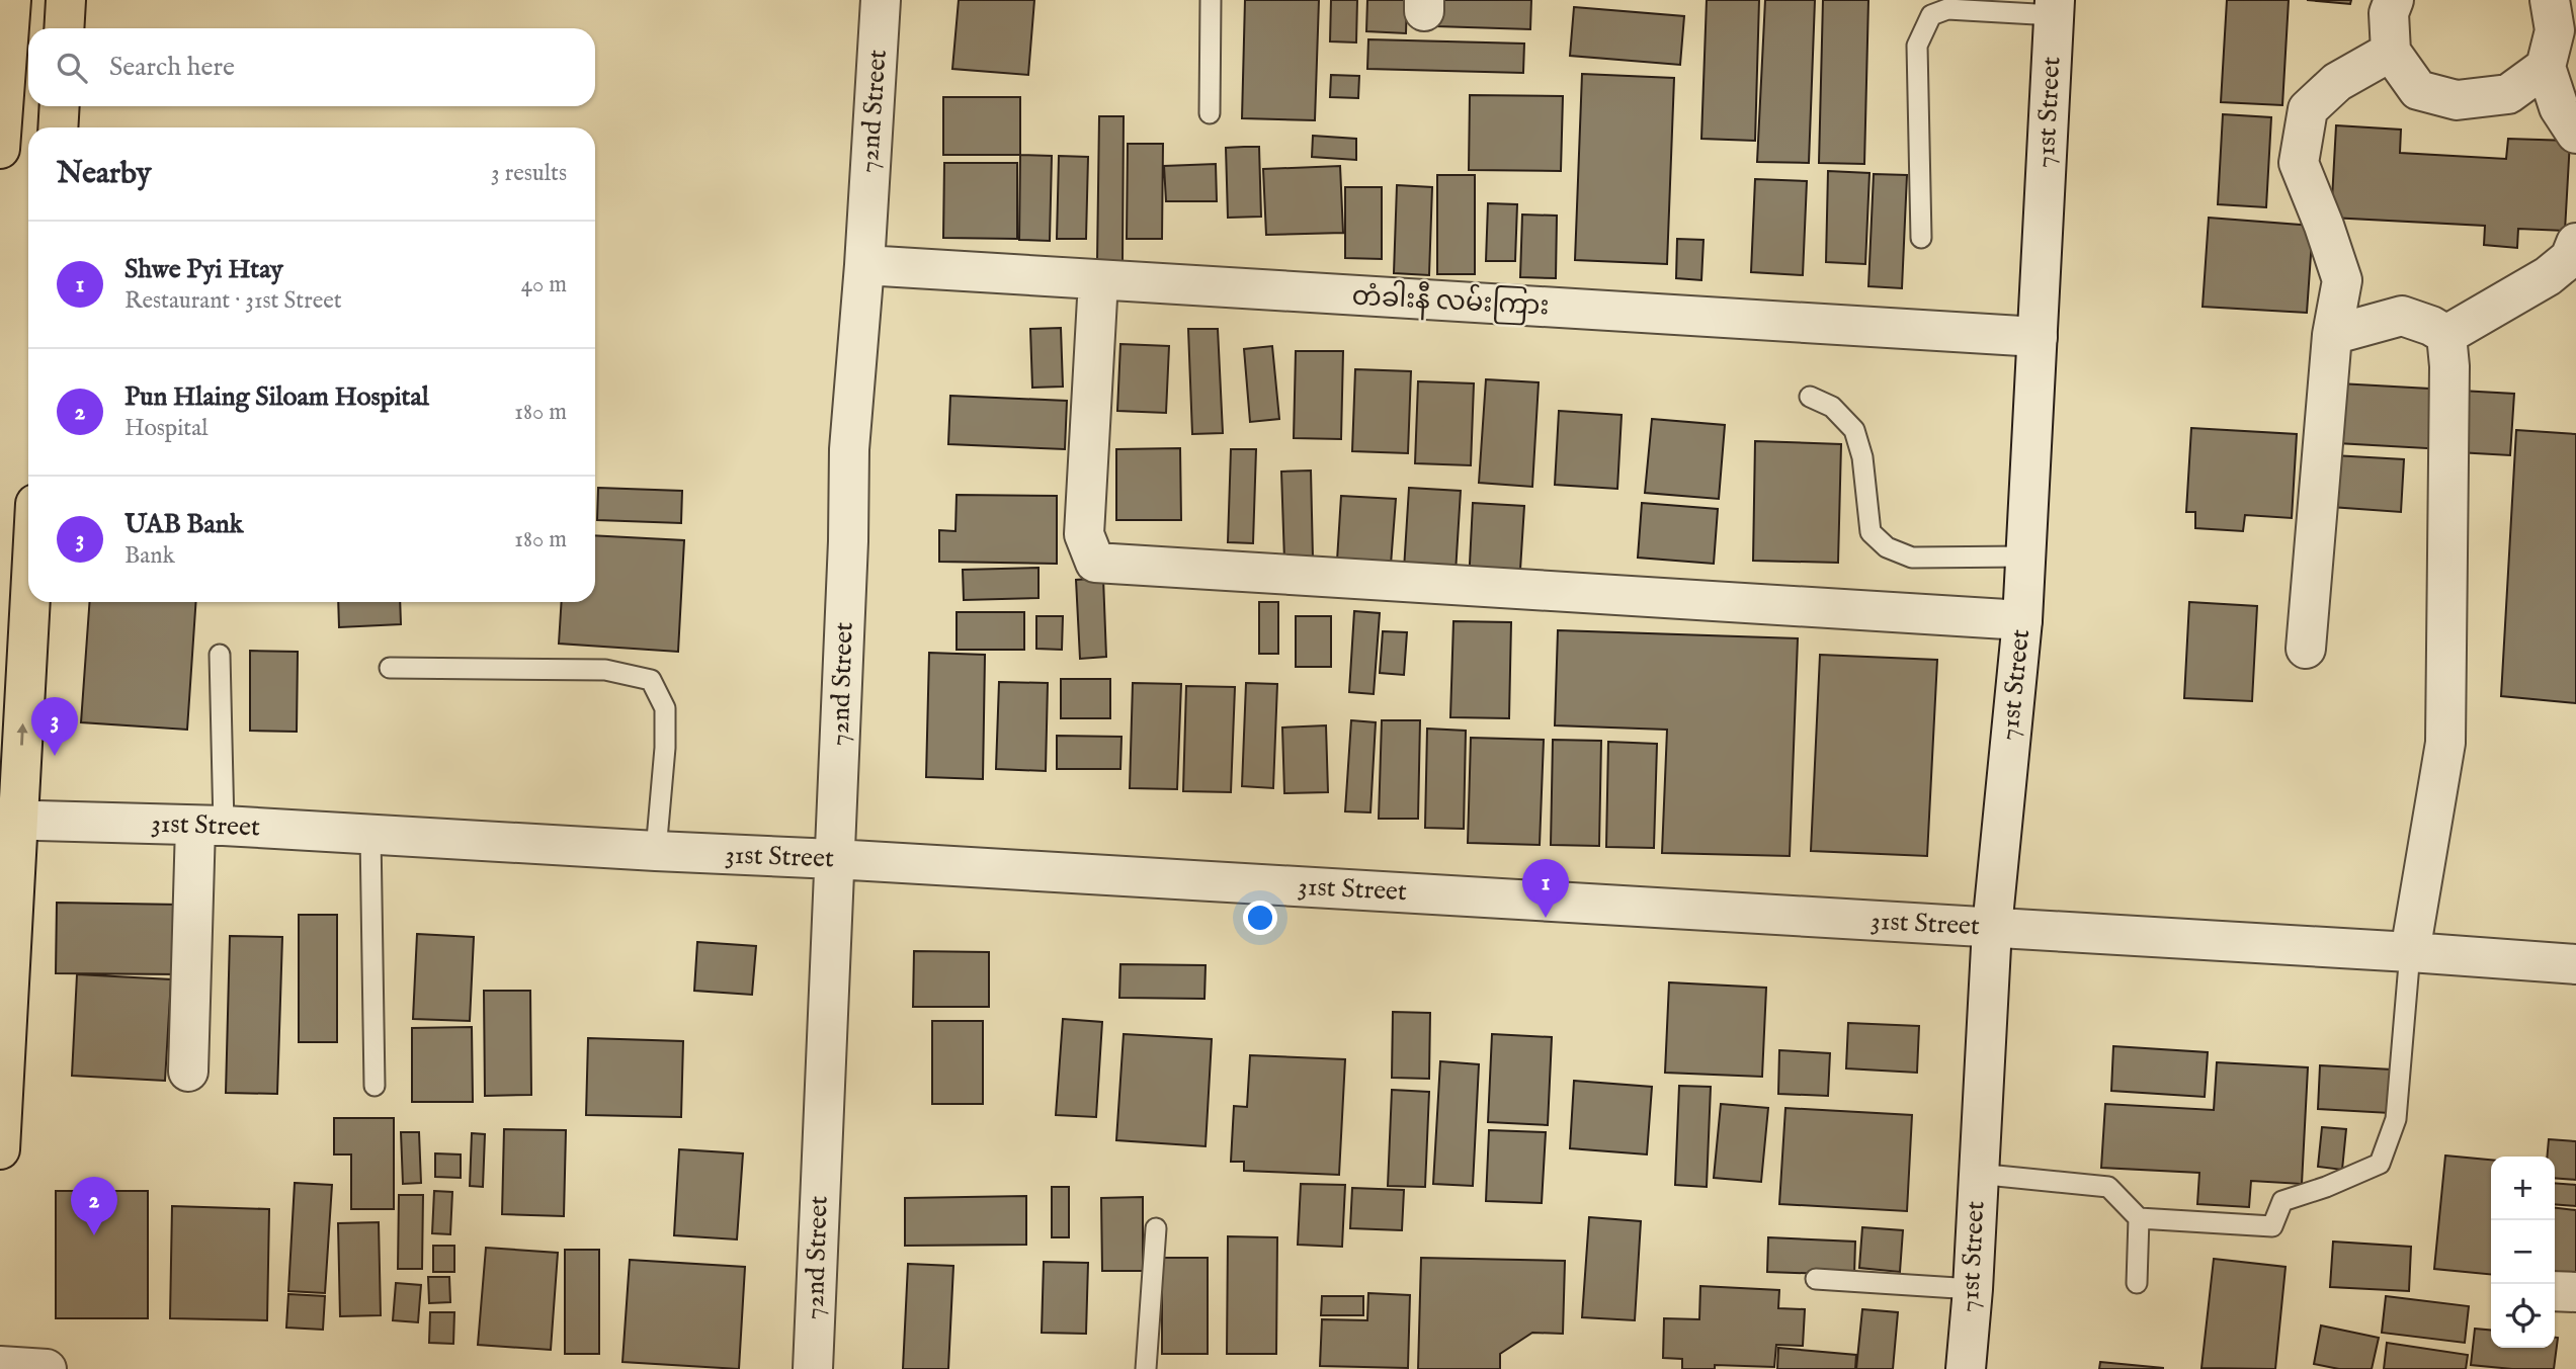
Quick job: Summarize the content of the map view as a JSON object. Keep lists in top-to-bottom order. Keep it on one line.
{"streets":{"street":["72nd Street","71st Street","တံခါးနီ လမ်းကြား","31st Street"]},"crossings":[["72nd Street","တံခါးနီ လမ်းကြား"],["72nd Street","31st Street"],["71st Street","တံခါးနီ လမ်းကြား"],["71st Street","31st Street"]],"page":{"search":"Search here","heading":["Nearby","3 results"],"list":[{"mark":"1","name":"Shwe Pyi Htay","note":"Restaurant · 31st Street","value":"40 m"},{"mark":"2","name":"Pun Hlaing Siloam Hospital","note":"Hospital","value":"180 m"},{"mark":"3","name":"UAB Bank","note":"Bank","value":"180 m"}],"pins":["3","1","2"],"map_buttons":["+","−"]}}
